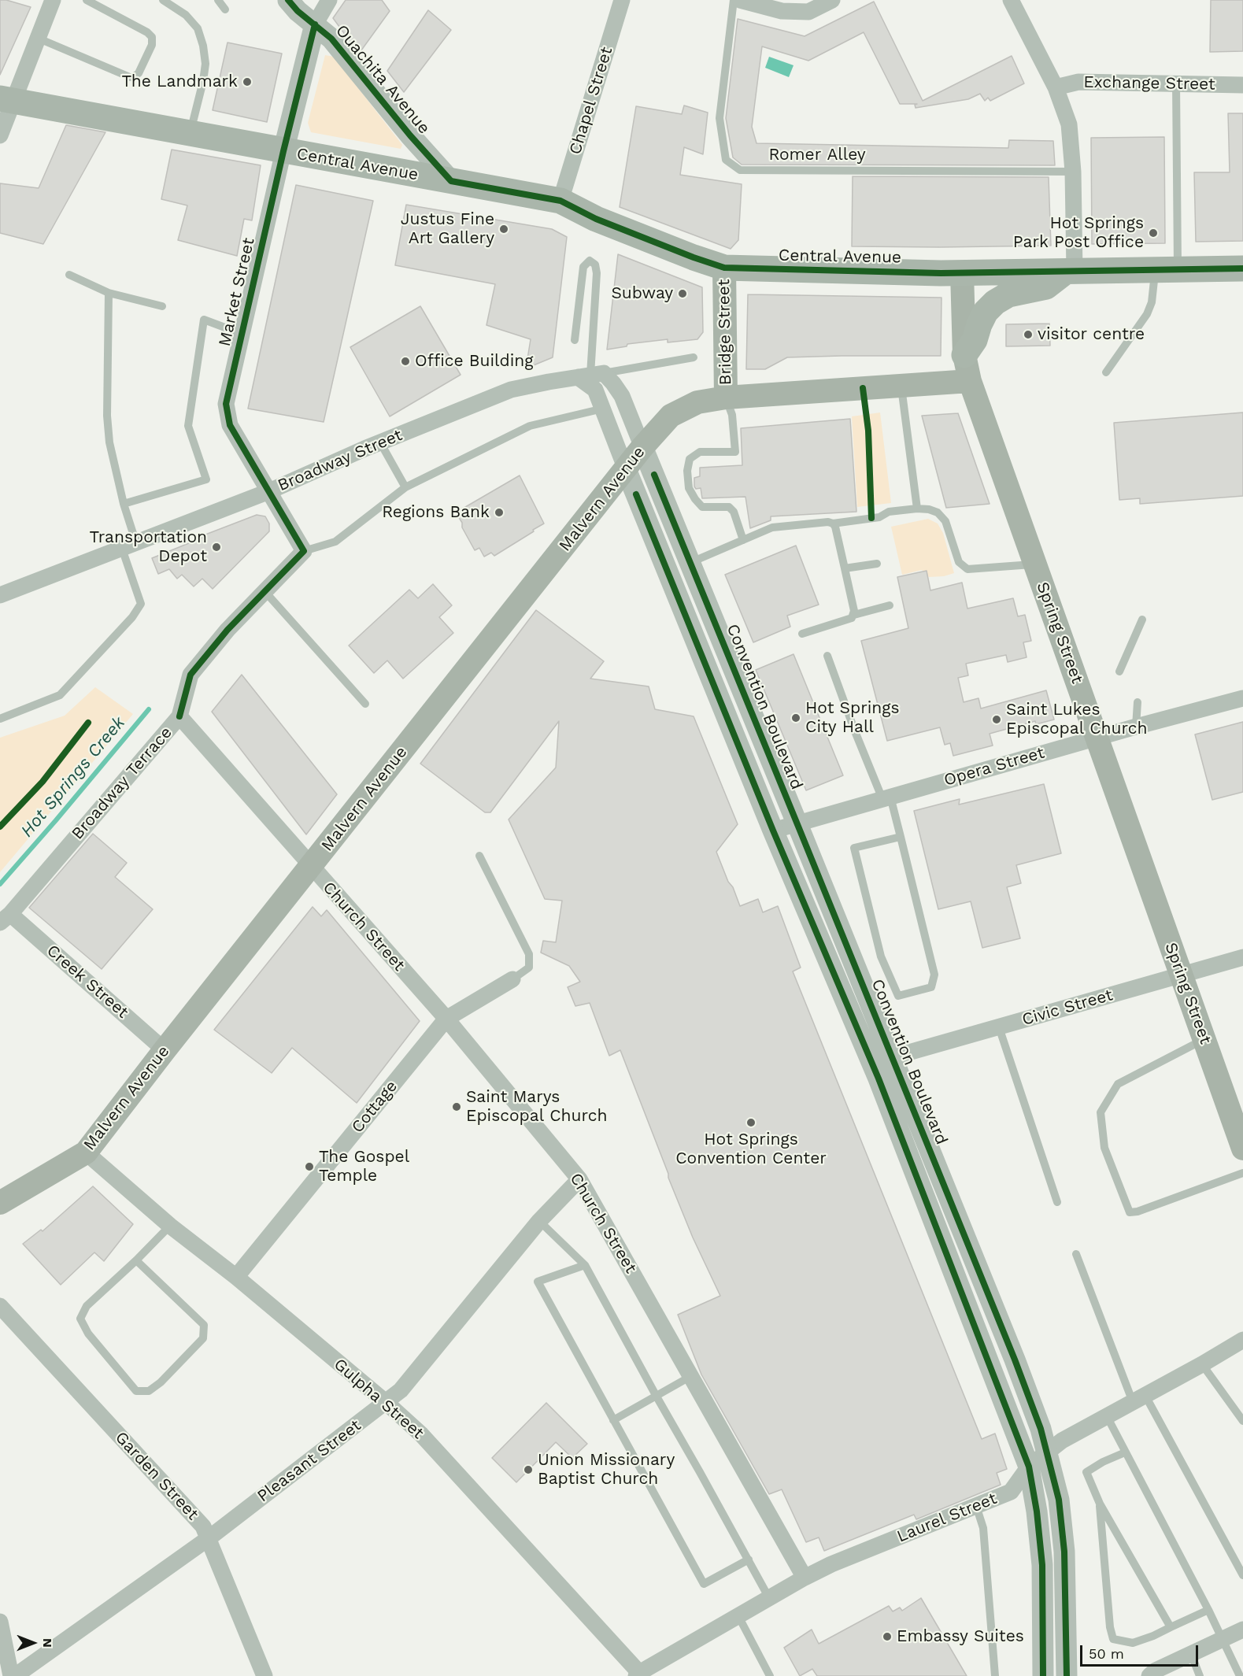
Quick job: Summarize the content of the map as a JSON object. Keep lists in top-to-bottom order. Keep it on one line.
{"streets":{"main road":["Central Avenue","Bridge Street","Malvern Avenue","Spring Street"],"street":["Ouachita Avenue","Exchange Street","Chapel Street","Market Street","Broadway Street","Convention Boulevard","Opera Street","Broadway Terrace","Church Street","Creek Street","Civic Street","Cottage","Gulpha Street","Pleasant Street","Garden Street","Laurel Street"],"lane":["Romer Alley"]},"crossings":[["Ouachita Avenue","Central Avenue"],["Ouachita Avenue","Market Street"],["Chapel Street","Central Avenue"],["Central Avenue","Market Street"],["Central Avenue","Bridge Street"],["Central Avenue","Spring Street"],["Market Street","Broadway Street"],["Market Street","Broadway Terrace"],["Bridge Street","Malvern Avenue"],["Malvern Avenue","Spring Street"],["Malvern Avenue","Convention Boulevard"],["Malvern Avenue","Church Street"],["Malvern Avenue","Creek Street"],["Malvern Avenue","Gulpha Street"],["Spring Street","Opera Street"],["Spring Street","Civic Street"],["Convention Boulevard","Opera Street"],["Convention Boulevard","Civic Street"],["Convention Boulevard","Laurel Street"],["Broadway Terrace","Church Street"],["Broadway Terrace","Creek Street"],["Church Street","Cottage"],["Church Street","Pleasant Street"],["Church Street","Laurel Street"],["Cottage","Gulpha Street"],["Gulpha Street","Pleasant Street"],["Gulpha Street","Laurel Street"],["Pleasant Street","Garden Street"]],"water":["Hot Springs Creek"],"places":["The Landmark","Justus Fine Art Gallery","Hot Springs Park Post Office","Subway","visitor centre","Office Building","Regions Bank","Transportation Depot","Hot Springs City Hall","Saint Lukes Episcopal Church","Saint Marys Episcopal Church","Hot Springs Convention Center","The Gospel Temple","Union Missionary Baptist Church","Embassy Suites"],"scale_bar":"50 m","north":"right"}
